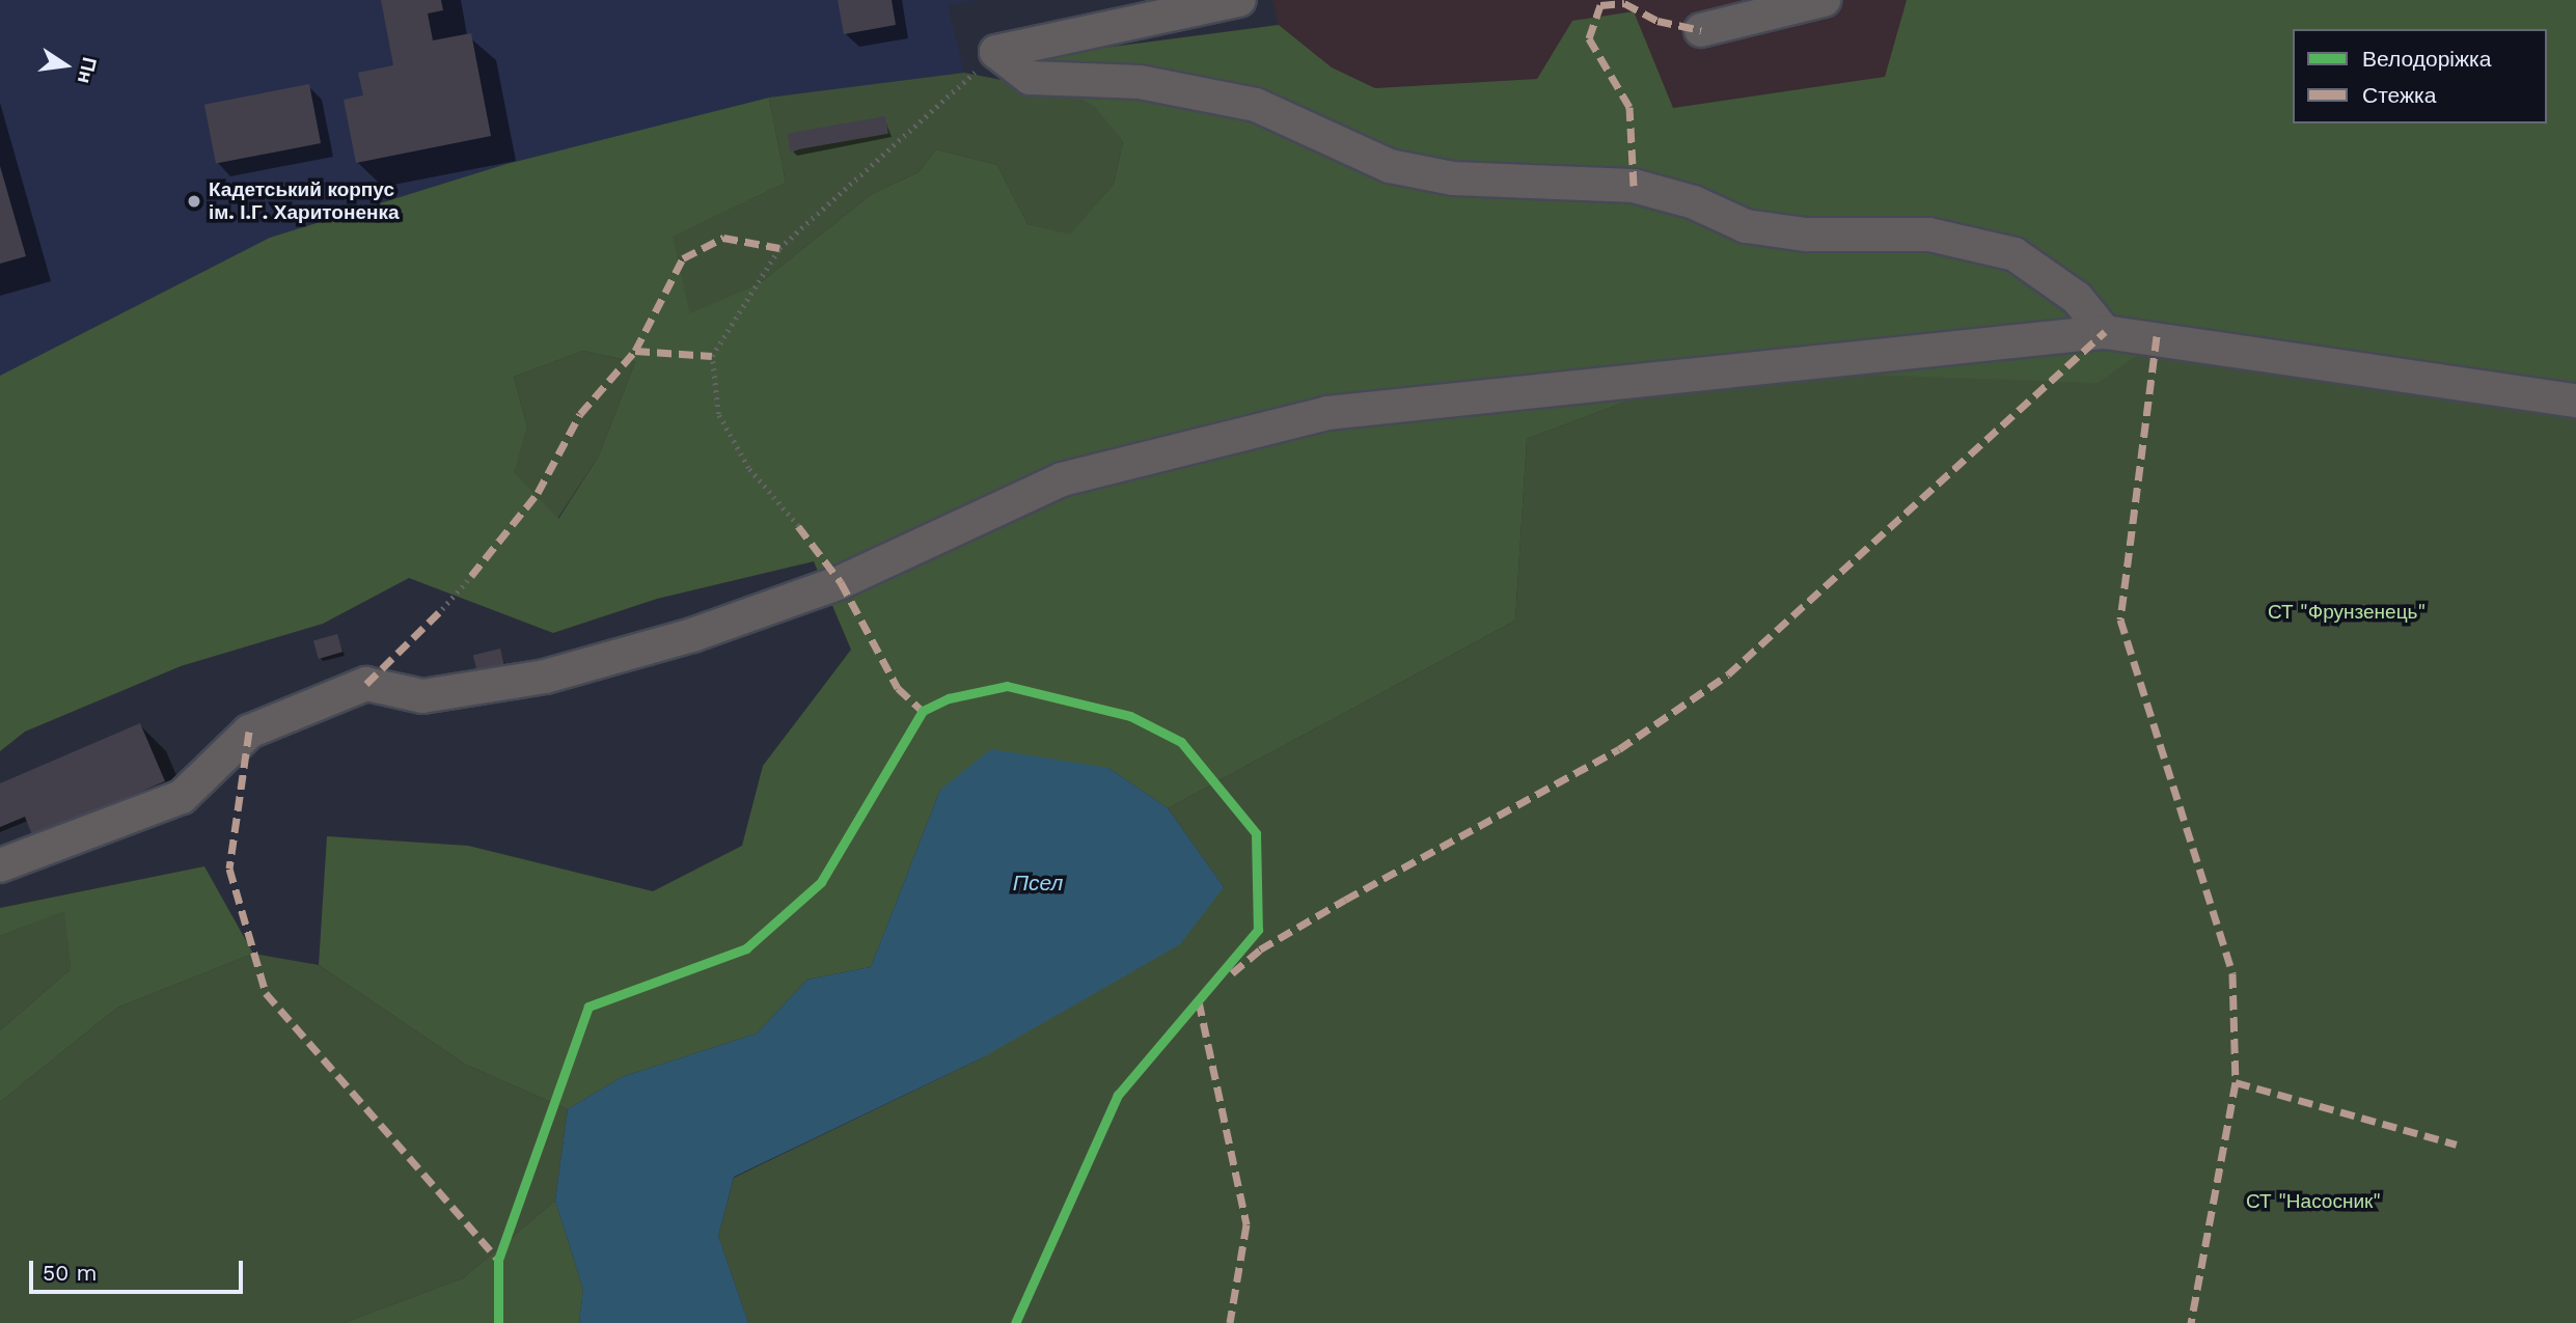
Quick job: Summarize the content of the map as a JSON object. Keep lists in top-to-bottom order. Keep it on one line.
{"water":["Псел"],"parks":["СТ \"Фрунзенець\"","СТ \"Насосник\""],"places":["Кадетський корпус ім. І.Г. Харитоненка"],"legend":["Велодоріжка","Стежка"],"scale_bar":"50 m","north":"right"}
